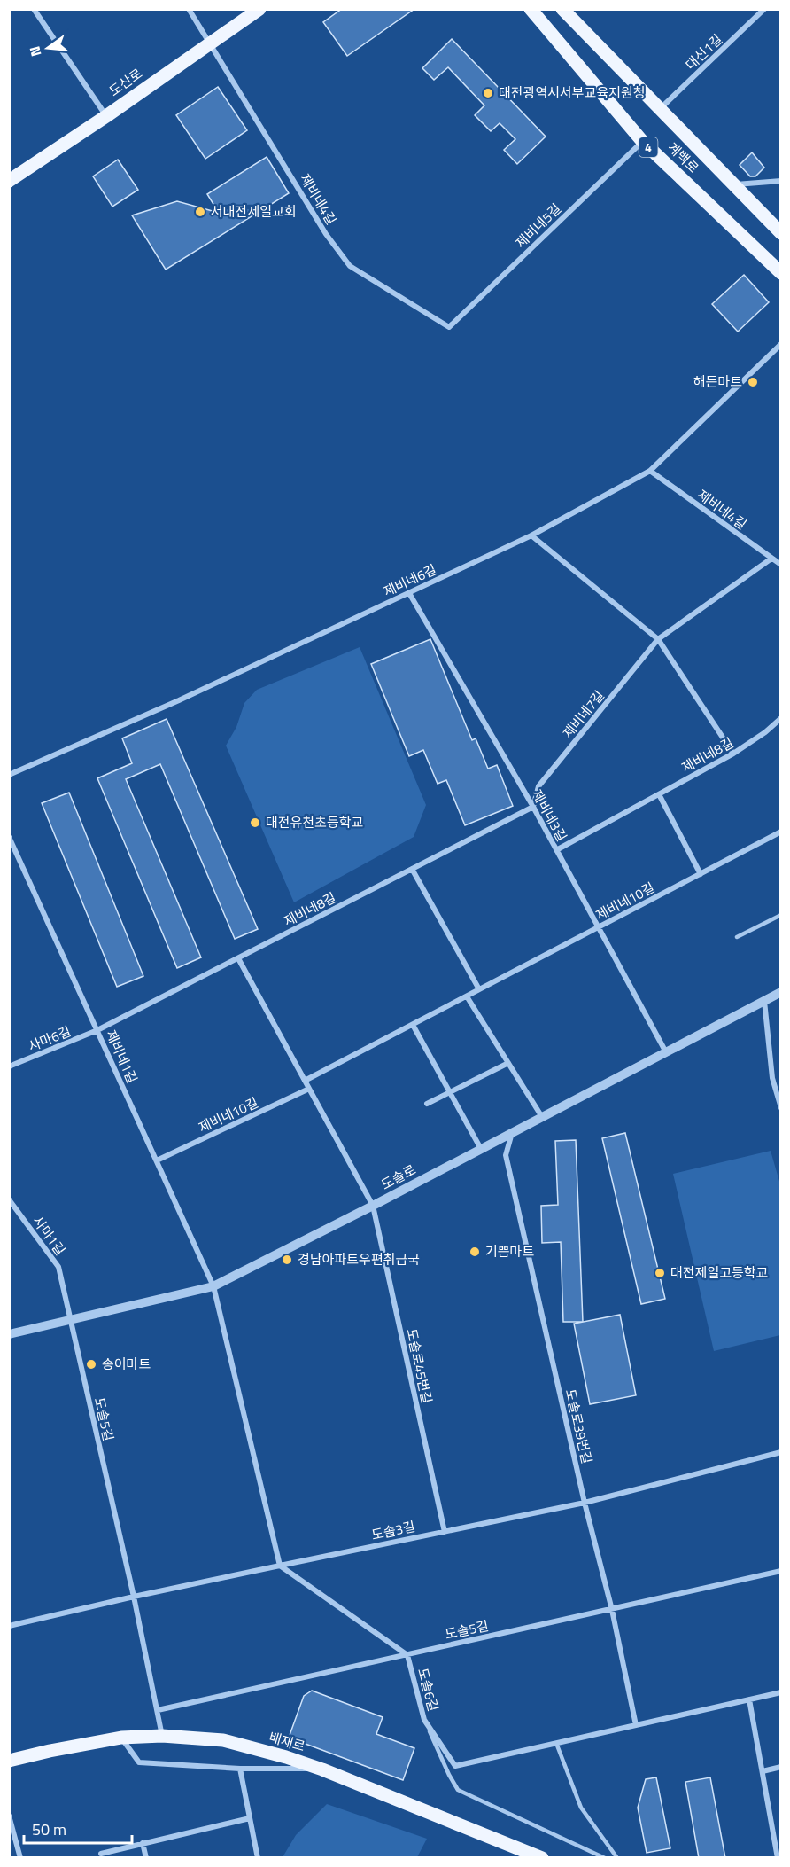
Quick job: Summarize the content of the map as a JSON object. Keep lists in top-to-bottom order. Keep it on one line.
{"streets":{"main road":["도산로","4","계백로","배재로"],"street":["대신1길","제비네4길","제비네5길","제비네6길","제비네7길","제비네8길","제비네3길","제비네10길","사마6길","제비네1길","도솔로","사마1길","도솔로45번길","도솔5길","도솔로39번길","도솔3길","도솔6길"]},"crossings":[["대신1길","계백로"],["도산로","제비네4길"],["계백로","제비네5길"],["제비네4길","제비네5길"],["제비네4길","제비네6길"],["제비네4길","제비네7길"],["제비네6길","제비네3길"],["제비네7길","제비네8길"],["제비네7길","제비네3길"],["제비네8길","제비네3길"],["제비네8길","사마6길"],["제비네8길","제비네1길"],["제비네3길","제비네10길"],["제비네3길","도솔로"],["제비네10길","제비네1길"],["사마6길","제비네1길"],["제비네1길","도솔로"],["도솔로","사마1길"],["도솔로","도솔로45번길"],["도솔로","도솔5길"],["도솔로","도솔로39번길"],["사마1길","도솔5길"],["도솔로45번길","도솔3길"],["도솔5길","도솔로39번길"],["도솔5길","도솔3길"],["도솔5길","도솔6길"],["도솔5길","배재로"],["도솔로39번길","도솔3길"],["도솔로39번길","도솔6길"],["도솔3길","도솔6길"]],"places":["대전광역시서부교육지원청","서대전제일교회","해든마트","대전유천초등학교","기쁨마트","경남아파트우편취급국","대전제일고등학교","송이마트"],"scale_bar":"50 m","north":"left"}
